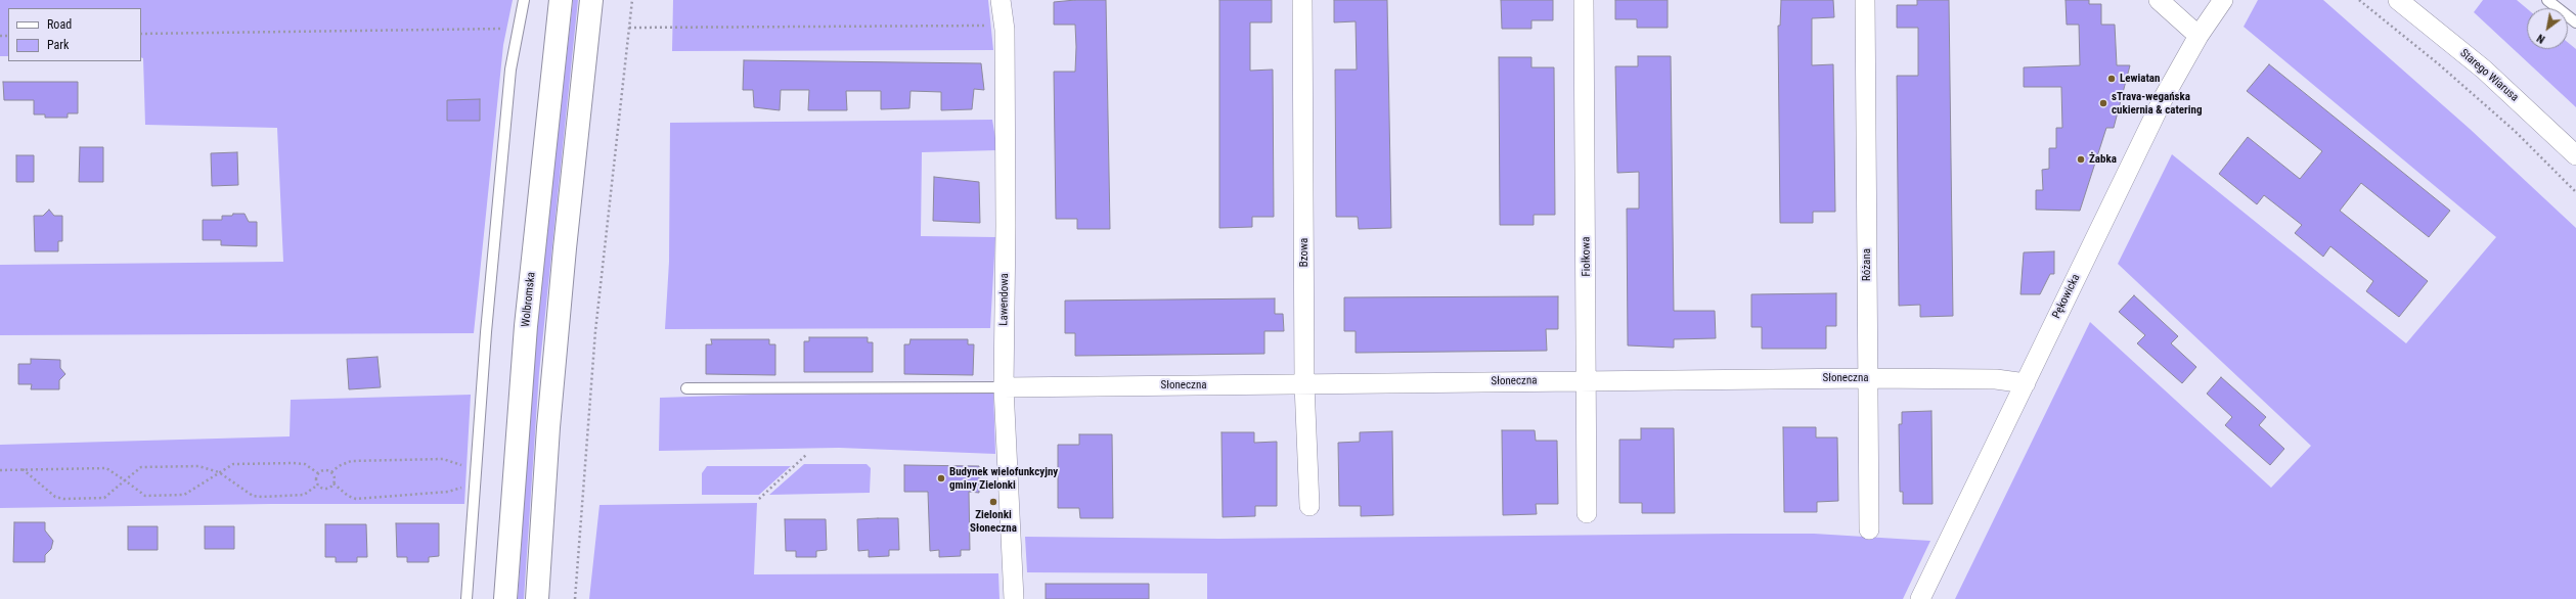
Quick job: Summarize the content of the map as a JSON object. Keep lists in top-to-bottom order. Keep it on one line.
{"streets":{"main road":["Wolbromska"],"street":["Starego Wiarusa","Bzowa","Fiołkowa","Różana","Pękowicka","Lawendowa","Słoneczna"]},"crossings":[["Bzowa","Słoneczna"],["Fiołkowa","Słoneczna"],["Różana","Słoneczna"],["Pękowicka","Słoneczna"],["Lawendowa","Słoneczna"]],"places":["Lewiatan","sTrava-wegańska cukiernia & catering","Żabka","Budynek wielofunkcyjny gminy Zielonki","Zielonki Słoneczna"],"legend":["Road","Park"],"north":"bottom left"}
